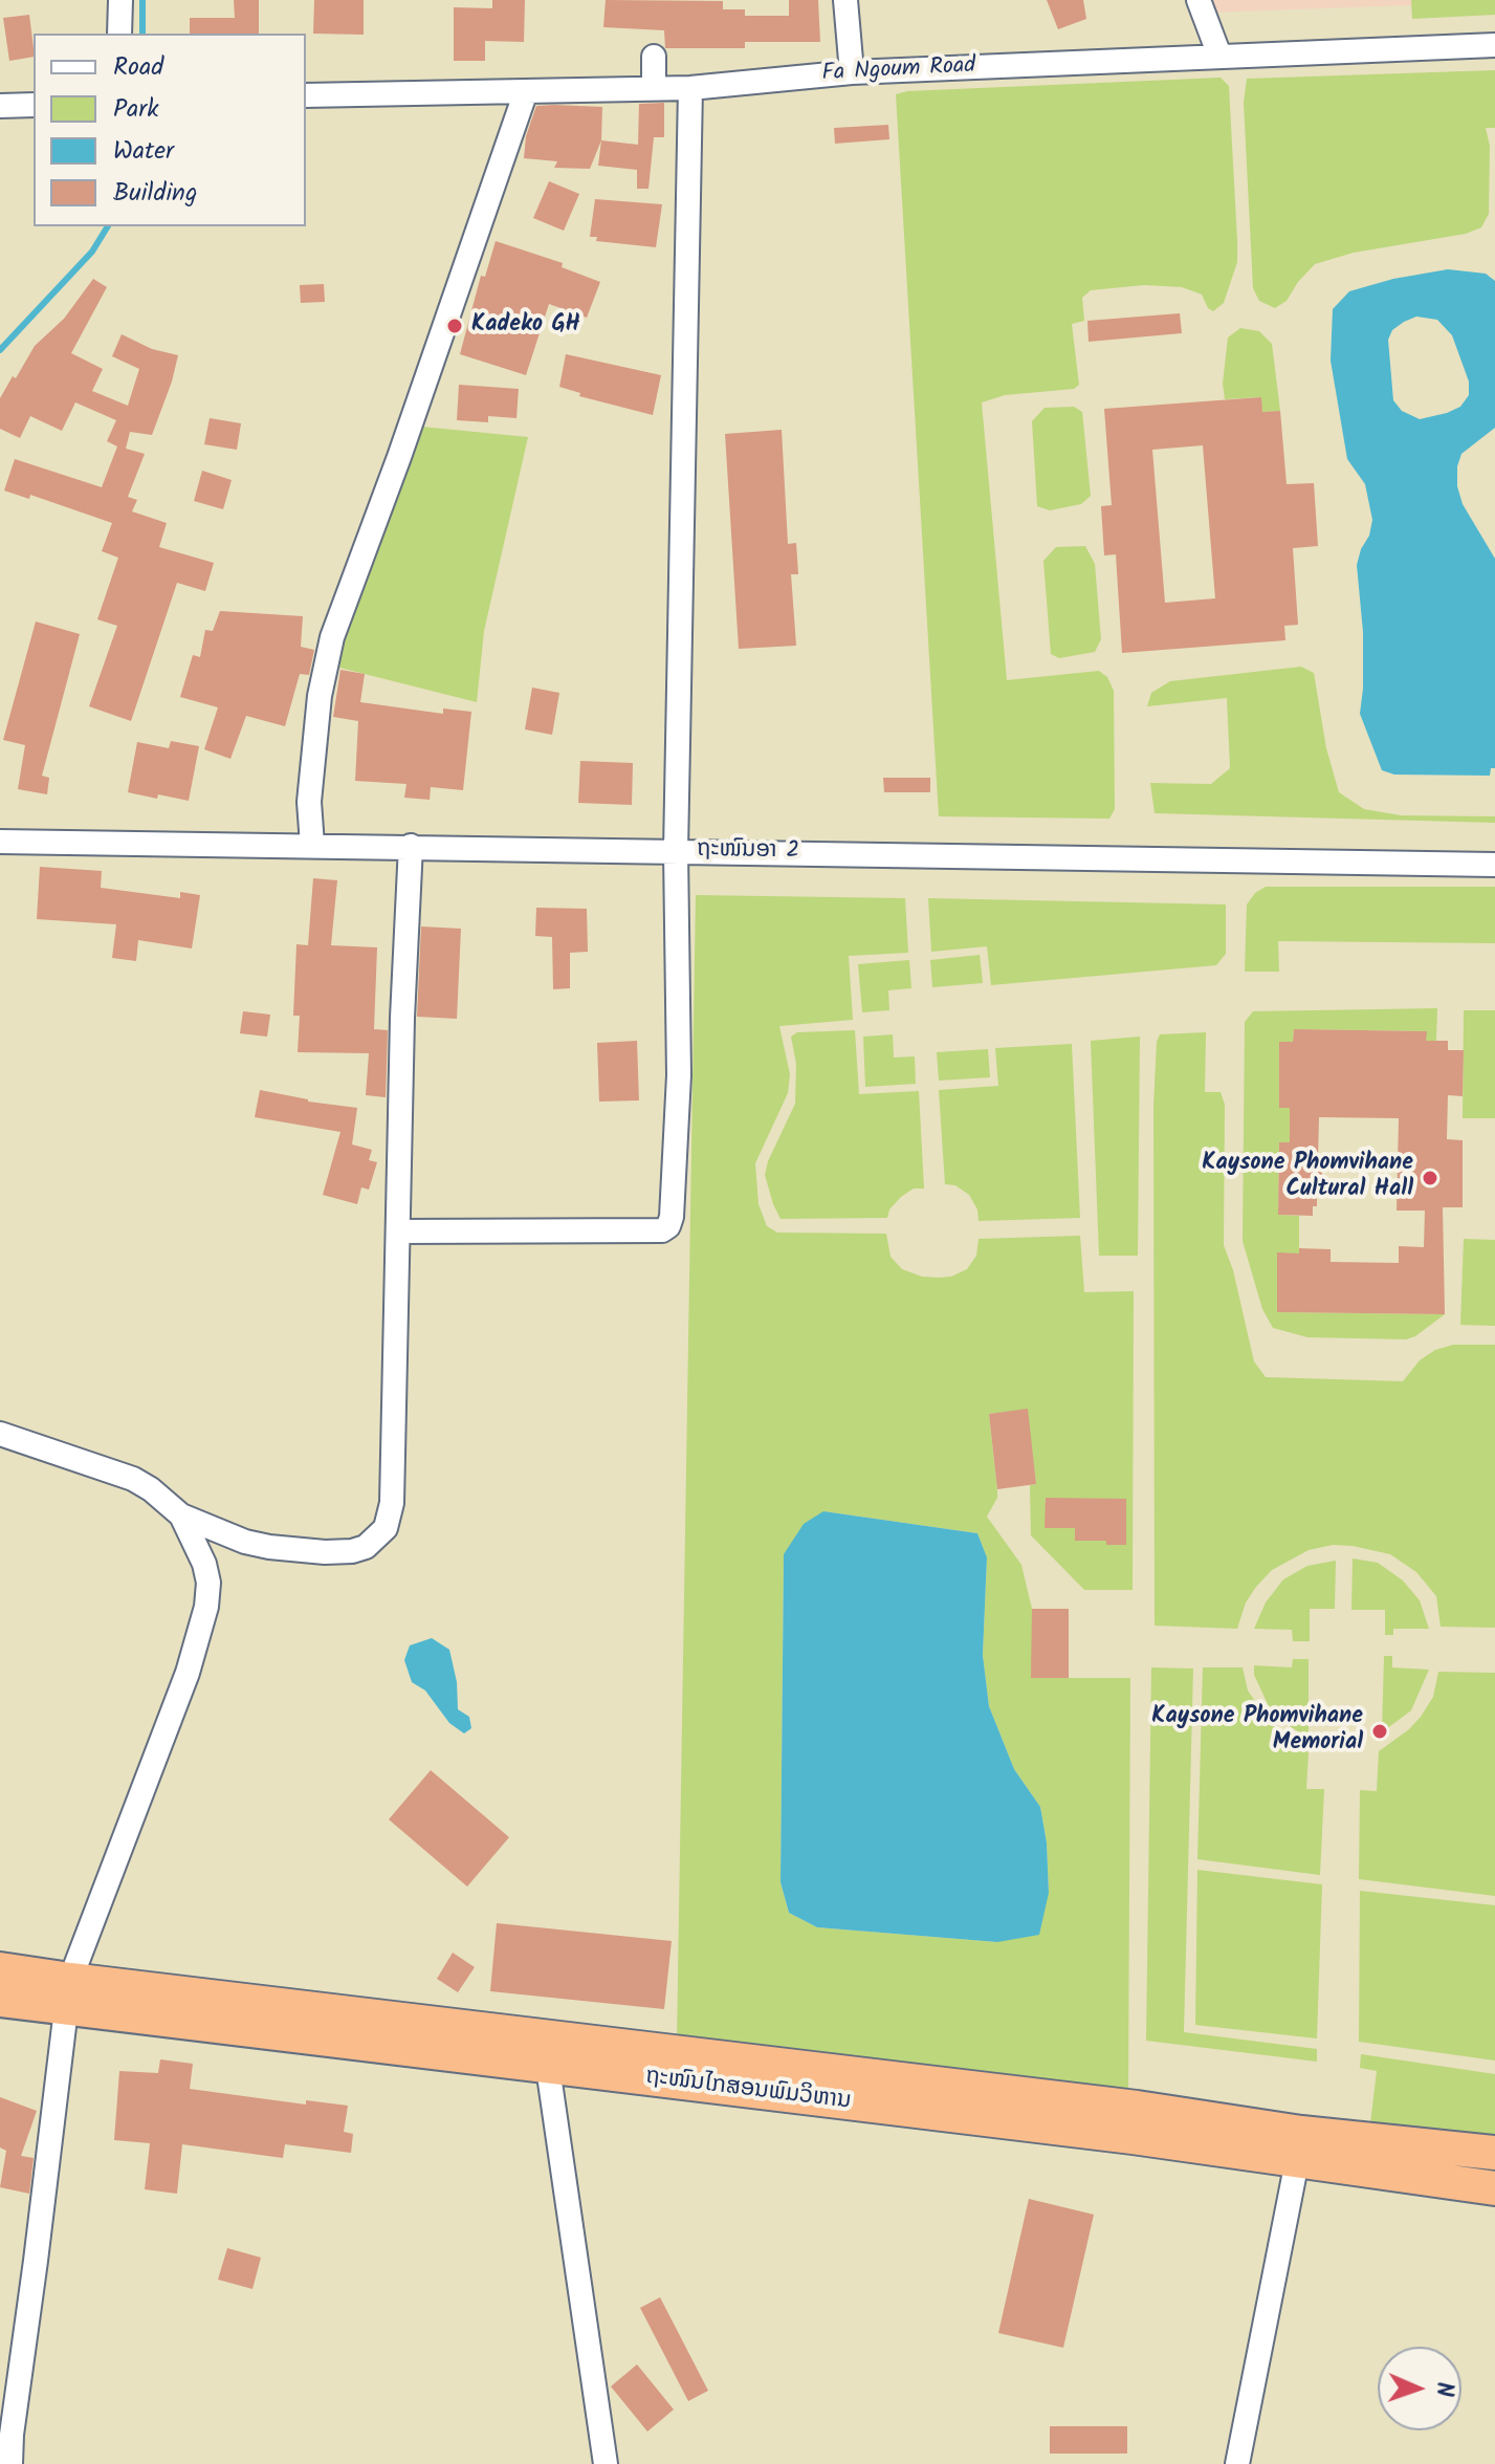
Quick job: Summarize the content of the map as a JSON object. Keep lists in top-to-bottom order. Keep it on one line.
{"streets":{"highway":["ຖະໜົນໄກສອນພົມວິຫານ"],"street":["Fa Ngoum Road","ຖະໜົນອາ 2"]},"places":["Kadeko GH","Kaysone Phomvihane Cultural Hall","Kaysone Phomvihane Memorial"],"legend":["Road","Park","Water","Building"],"north":"right"}
